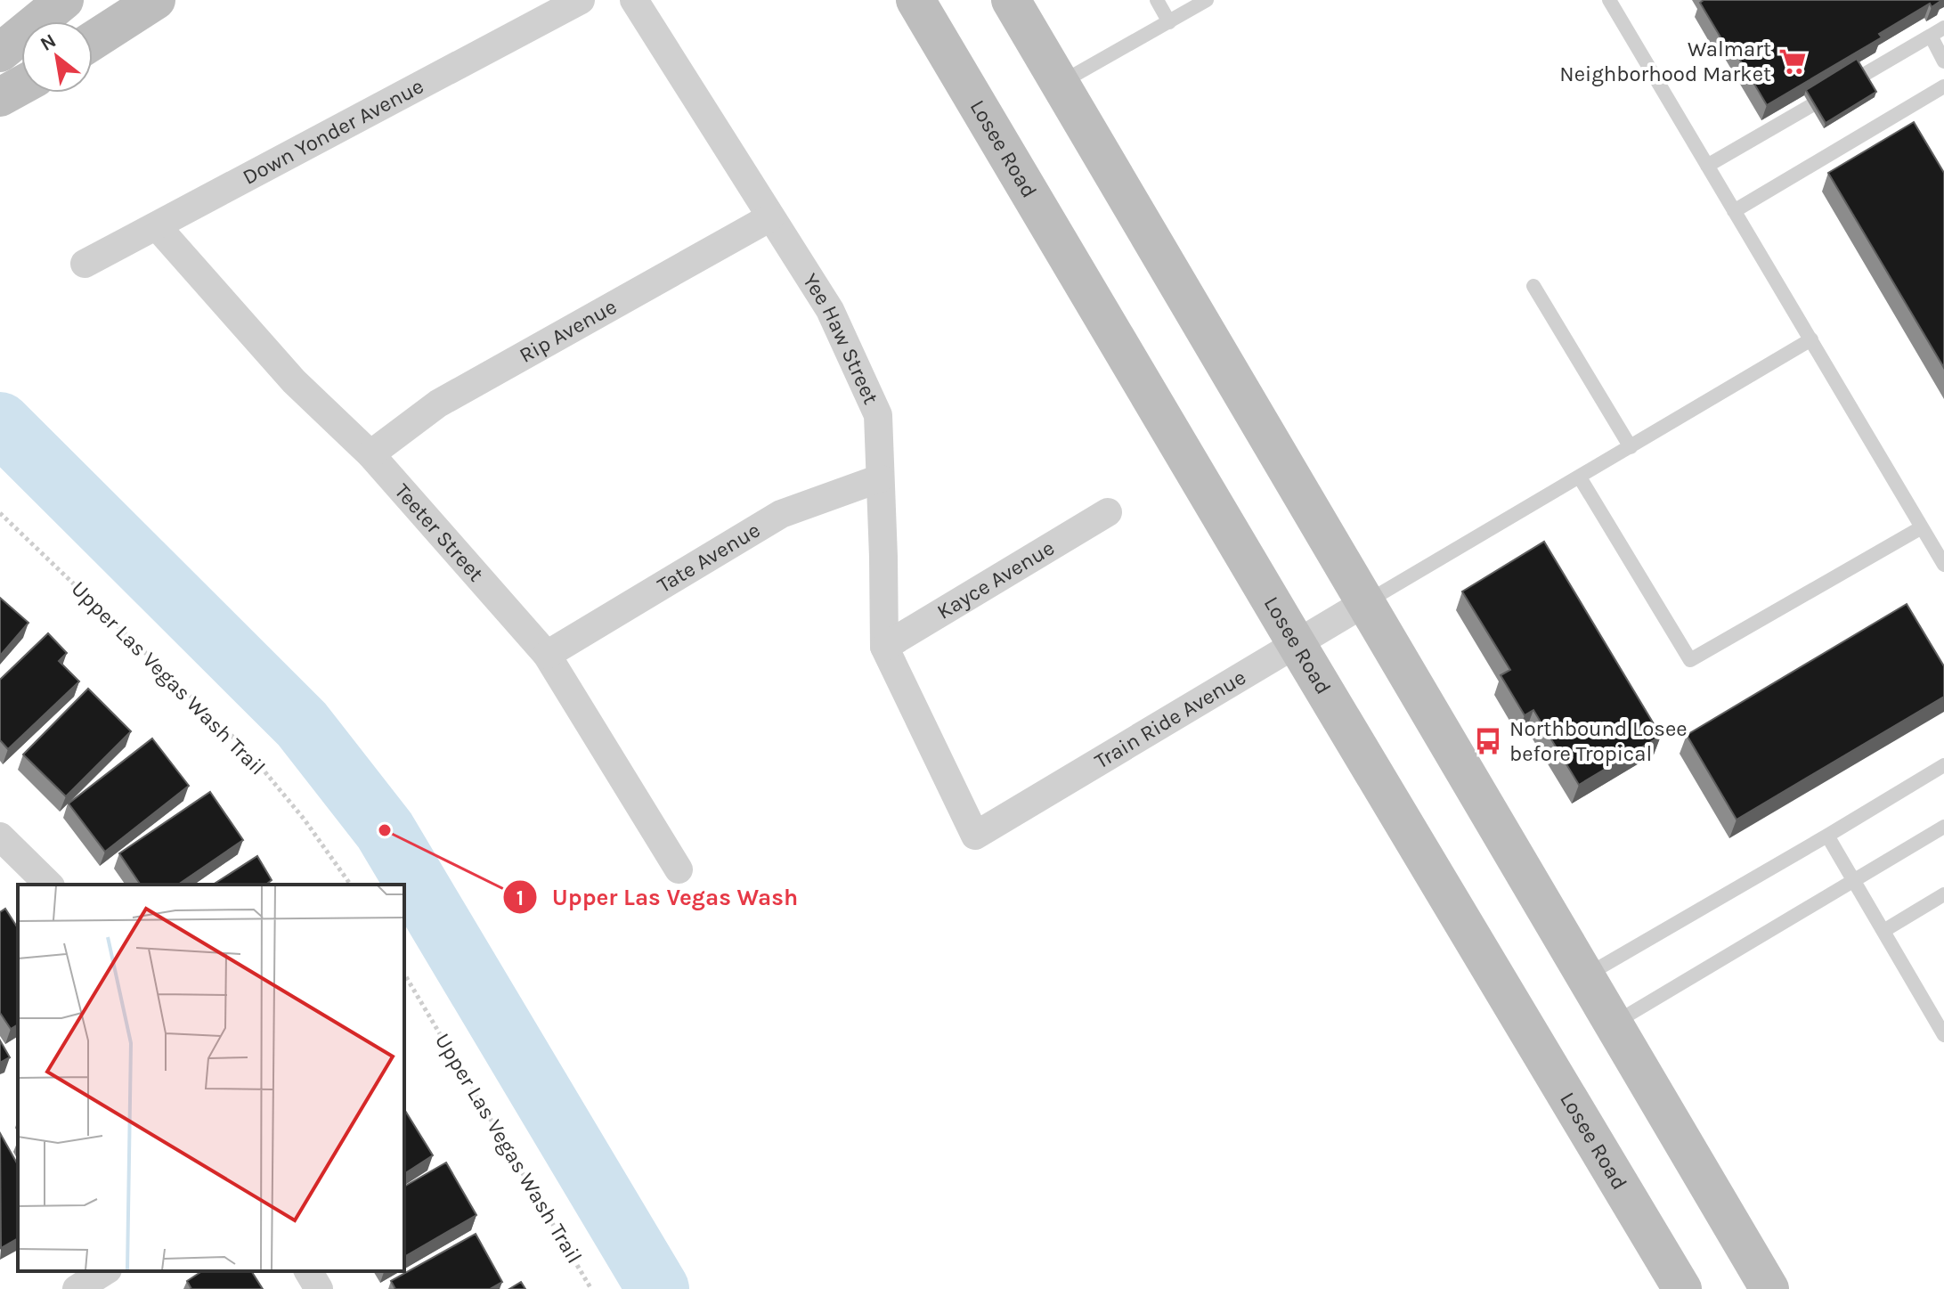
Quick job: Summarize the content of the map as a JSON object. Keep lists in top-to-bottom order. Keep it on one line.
{"streets":{"main road":["Losee Road"],"street":["Down Yonder Avenue","Rip Avenue","Yee Haw Street","Teeter Street","Tate Avenue","Kayce Avenue","Train Ride Avenue"],"path":["Upper Las Vegas Wash Trail"]},"crossings":[["Down Yonder Avenue","Teeter Street"],["Losee Road","Train Ride Avenue"],["Rip Avenue","Yee Haw Street"],["Rip Avenue","Teeter Street"],["Yee Haw Street","Tate Avenue"],["Yee Haw Street","Kayce Avenue"],["Yee Haw Street","Train Ride Avenue"],["Teeter Street","Tate Avenue"]],"places":{"supermarket":["Walmart Neighborhood Market"],"bus stop":["Northbound Losee before Tropical"],"other":["Upper Las Vegas Wash"]},"north":"top left"}
